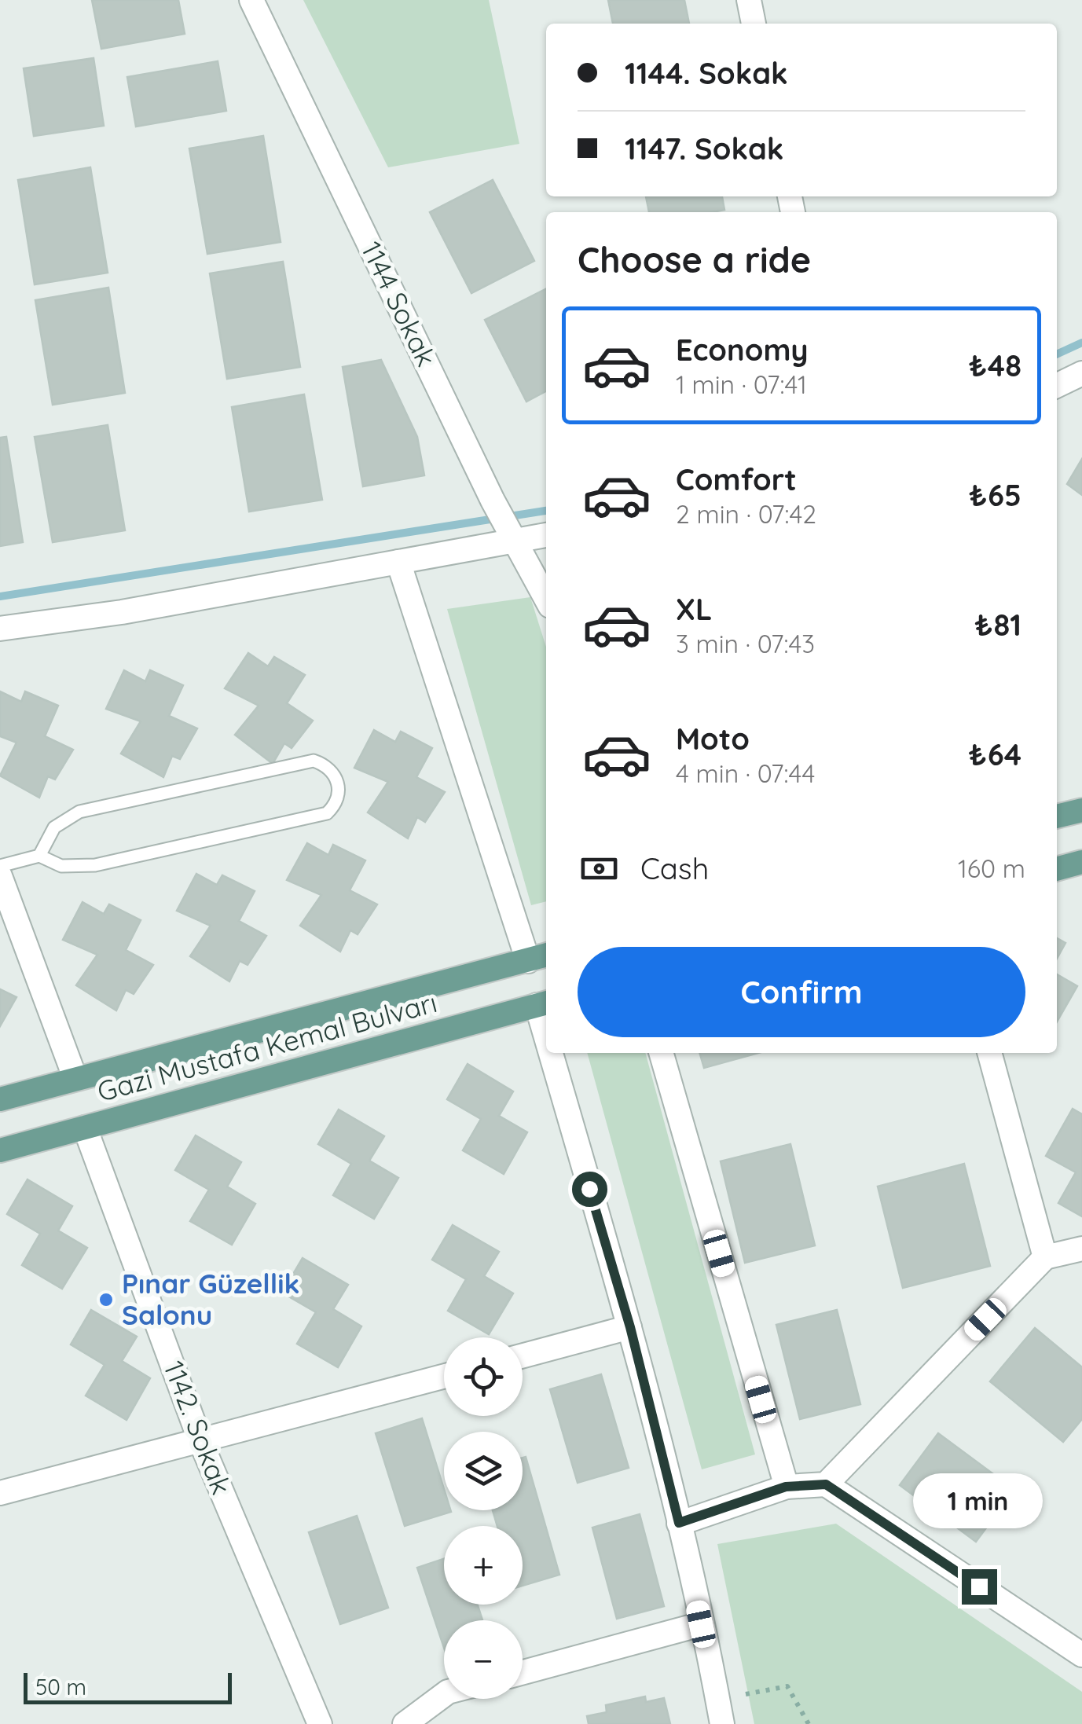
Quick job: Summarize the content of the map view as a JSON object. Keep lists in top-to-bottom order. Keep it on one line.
{"streets":{"main road":["Gazi Mustafa Kemal Bulvarı"],"street":["1144 Sokak","1142. Sokak"]},"crossings":[["Gazi Mustafa Kemal Bulvarı","1142. Sokak"]],"places":["Pınar Güzellik Salonu"],"scale_bar":"50 m","page":{"banner":["1144. Sokak","1147. Sokak"],"heading":"Choose a ride","list":[{"name":"Economy","note":"1 min · 07:41","value":"₺48"},{"name":"Comfort","note":"2 min · 07:42","value":"₺65"},{"name":"XL","note":"3 min · 07:43","value":"₺81"},{"name":"Moto","note":"4 min · 07:44","value":"₺64"}],"pay":["Cash","160 m"],"buttons":"Confirm","map_buttons":["+","−"],"bubble":"1 min","scale":"50 m"}}
